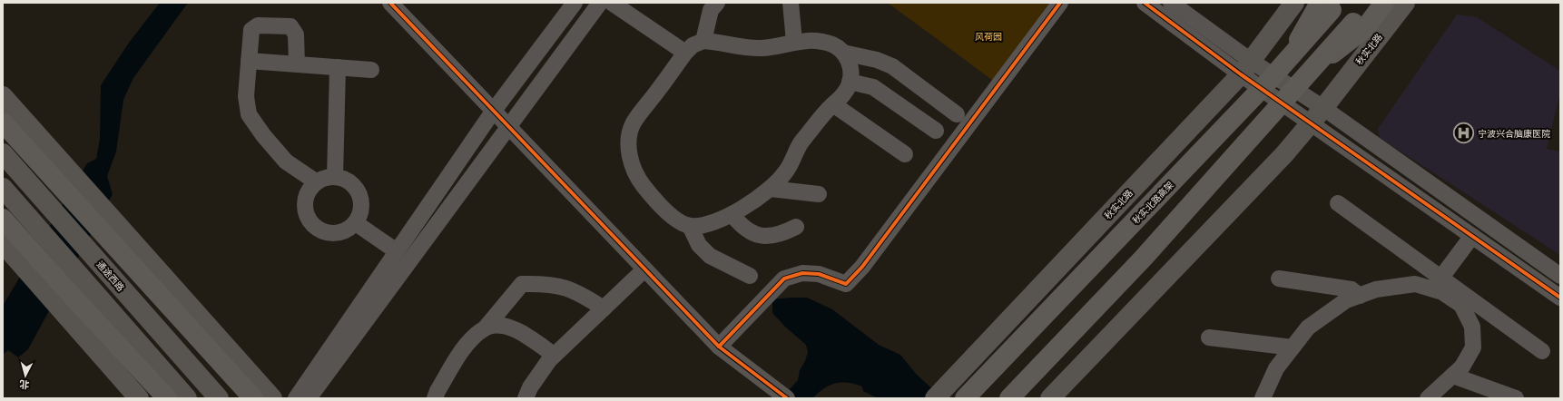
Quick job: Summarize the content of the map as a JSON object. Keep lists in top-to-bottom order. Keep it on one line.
{"streets":{"highway":["秋实北路高架"],"main road":["秋实北路","通途西路"]},"parks":["风荷园"],"places":{"hospital":["宁波兴合脑康医院"]},"north":"bottom"}
